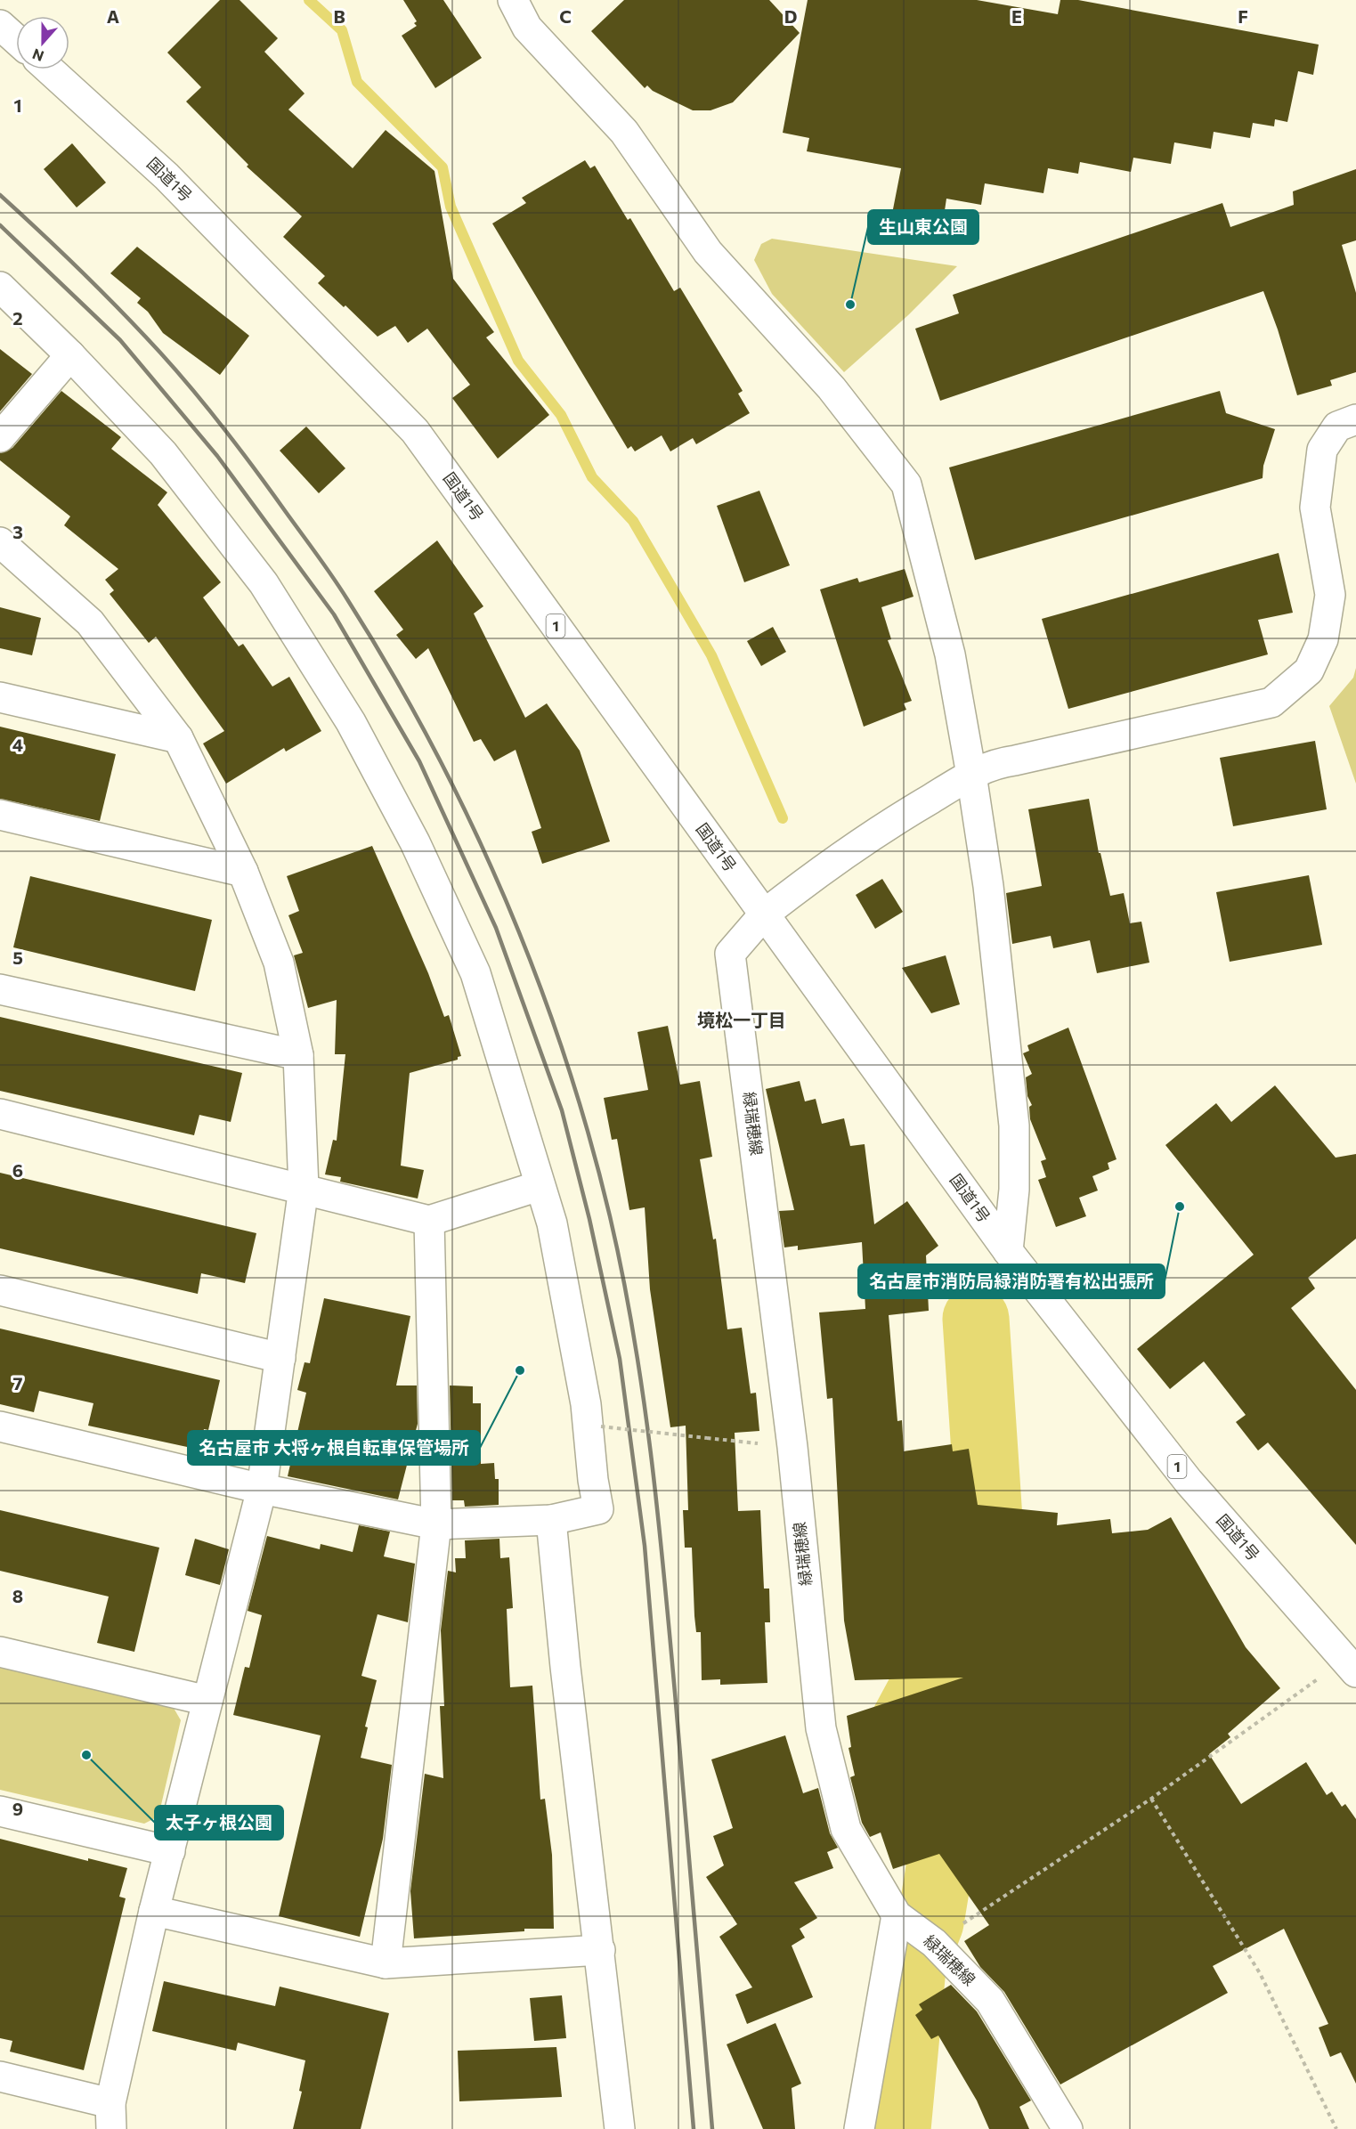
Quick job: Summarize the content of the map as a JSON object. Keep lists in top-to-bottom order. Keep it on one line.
{"streets":{"main road":["国道1号","1","緑瑞穂線"]},"crossings":[["国道1号","緑瑞穂線"]],"districts":["境松一丁目"],"places":["生山東公園","名古屋市消防局緑消防署有松出張所","名古屋市 大将ヶ根自転車保管場所","太子ヶ根公園"],"north":"bottom","grid":{"columns":["A","B","C","D","E","F"],"rows":["1","2","3","4","5","6","7","8","9"]}}
